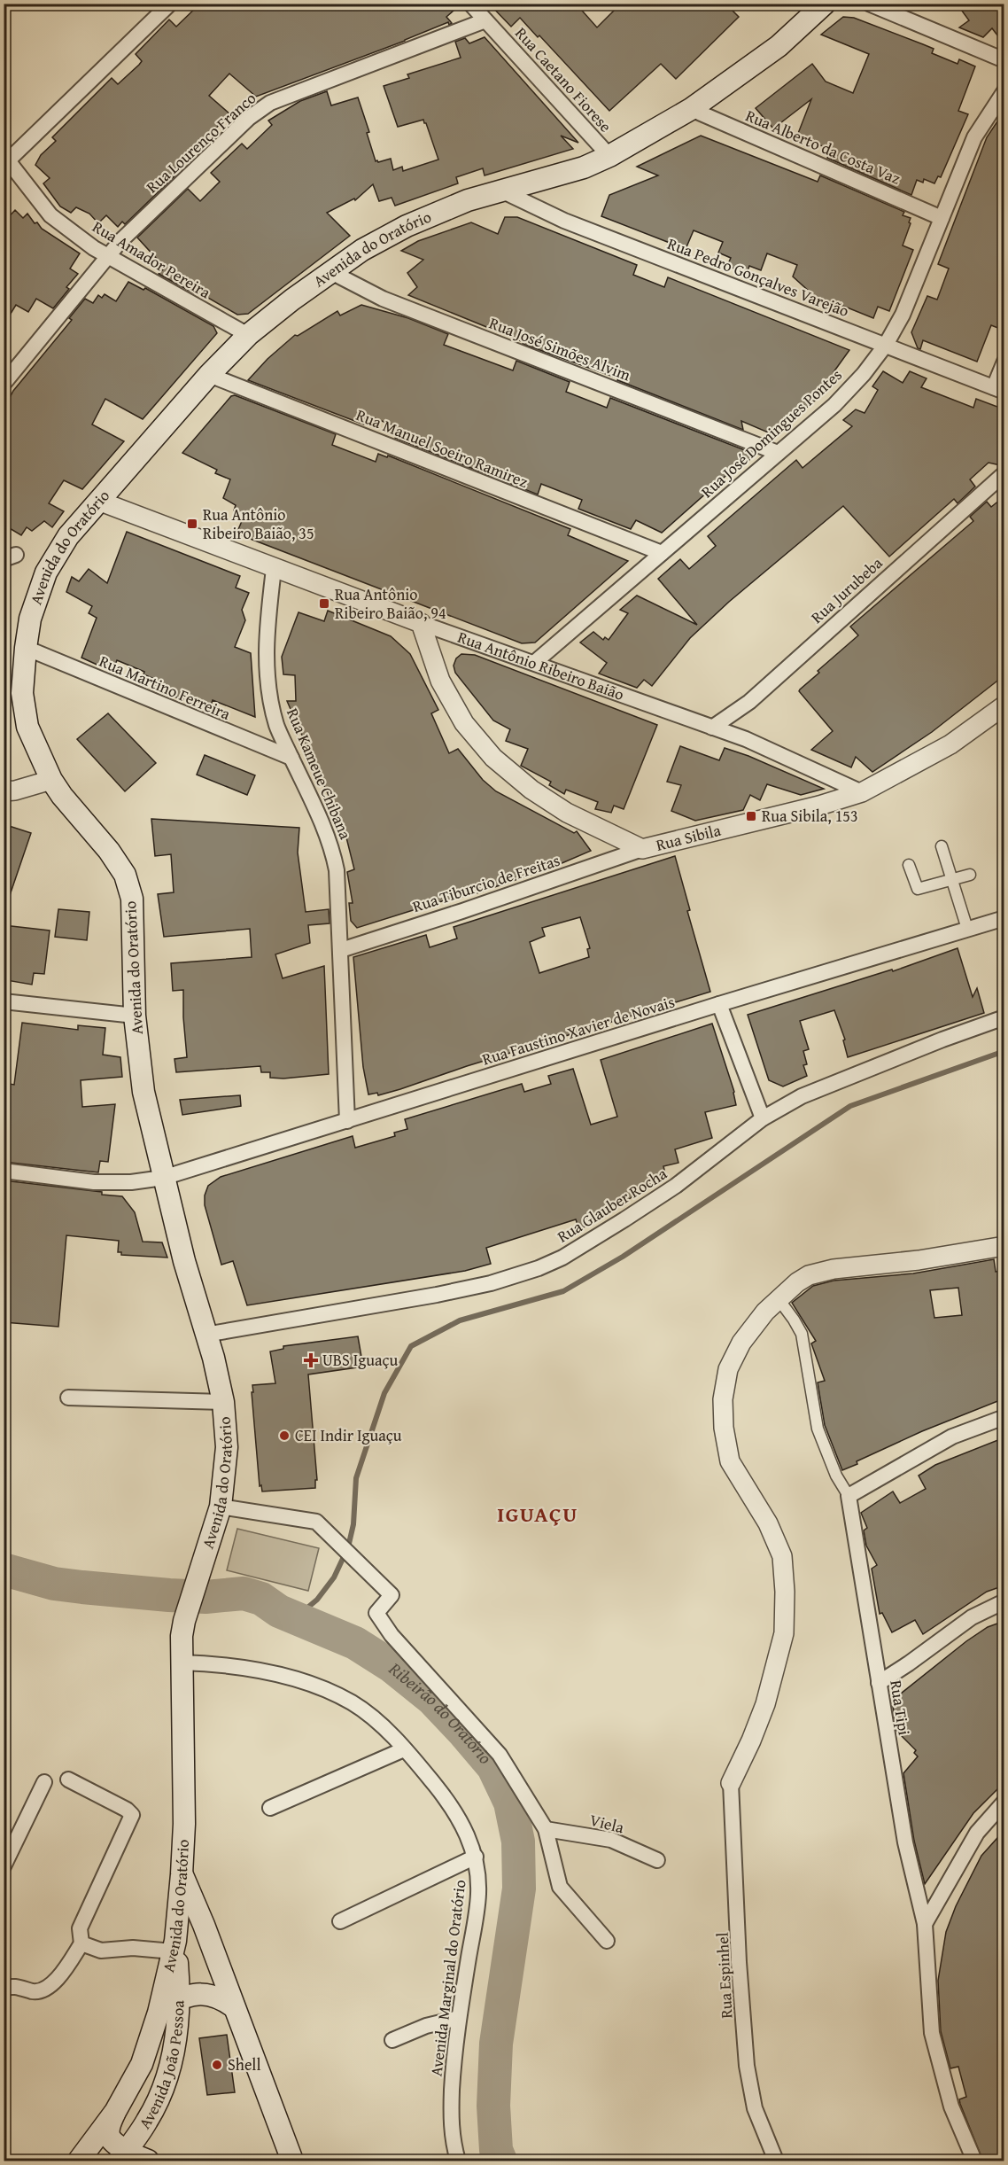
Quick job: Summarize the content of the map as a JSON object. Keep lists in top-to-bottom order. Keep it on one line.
{"streets":{"main road":["Avenida do Oratório","Avenida João Pessoa"],"street":["Rua Caetano Fiorese","Rua Lourenço Franco","Rua Alberto da Costa Vaz","Rua Amador Pereira","Rua Pedro Gonçalves Varejão","Rua José Simões Alvim","Rua José Domingues Pontes","Rua Manuel Soeiro Ramirez","Rua Jurubeba","Rua Antônio Ribeiro Baião","Rua Martino Ferreira","Rua Kameue Chibana","Rua Sibila","Rua Tiburcio de Freitas","Rua Faustino Xavier de Novais","Rua Glauber Rocha","Rua Tipi","Viela","Rua Espinhel","Avenida Marginal do Oratório"]},"crossings":[["Rua Caetano Fiorese","Rua Lourenço Franco"],["Rua Caetano Fiorese","Avenida do Oratório"],["Rua Lourenço Franco","Rua Amador Pereira"],["Rua Alberto da Costa Vaz","Avenida do Oratório"],["Rua Alberto da Costa Vaz","Rua José Domingues Pontes"],["Avenida do Oratório","Rua Amador Pereira"],["Avenida do Oratório","Rua Pedro Gonçalves Varejão"],["Avenida do Oratório","Rua José Simões Alvim"],["Avenida do Oratório","Rua Manuel Soeiro Ramirez"],["Avenida do Oratório","Rua Antônio Ribeiro Baião"],["Avenida do Oratório","Rua Martino Ferreira"],["Avenida do Oratório","Rua Faustino Xavier de Novais"],["Avenida do Oratório","Rua Glauber Rocha"],["Avenida do Oratório","Avenida Marginal do Oratório"],["Avenida do Oratório","Avenida João Pessoa"],["Rua Pedro Gonçalves Varejão","Rua José Domingues Pontes"],["Rua José Simões Alvim","Rua José Domingues Pontes"],["Rua José Domingues Pontes","Rua Manuel Soeiro Ramirez"],["Rua José Domingues Pontes","Rua Antônio Ribeiro Baião"],["Rua Jurubeba","Rua Antônio Ribeiro Baião"],["Rua Antônio Ribeiro Baião","Rua Kameue Chibana"],["Rua Antônio Ribeiro Baião","Rua Sibila"],["Rua Martino Ferreira","Rua Kameue Chibana"],["Rua Kameue Chibana","Rua Tiburcio de Freitas"],["Rua Kameue Chibana","Rua Faustino Xavier de Novais"],["Rua Sibila","Rua Tiburcio de Freitas"]],"districts":["IGUAÇU"],"water":["Ribeirão do Oratório"],"places":{"transit":["Rua Antônio Ribeiro Baião, 35","Rua Antônio Ribeiro Baião, 94","Rua Sibila, 153"],"health":["UBS Iguaçu"],"other":["CEI Indir Iguaçu","Shell"]}}
